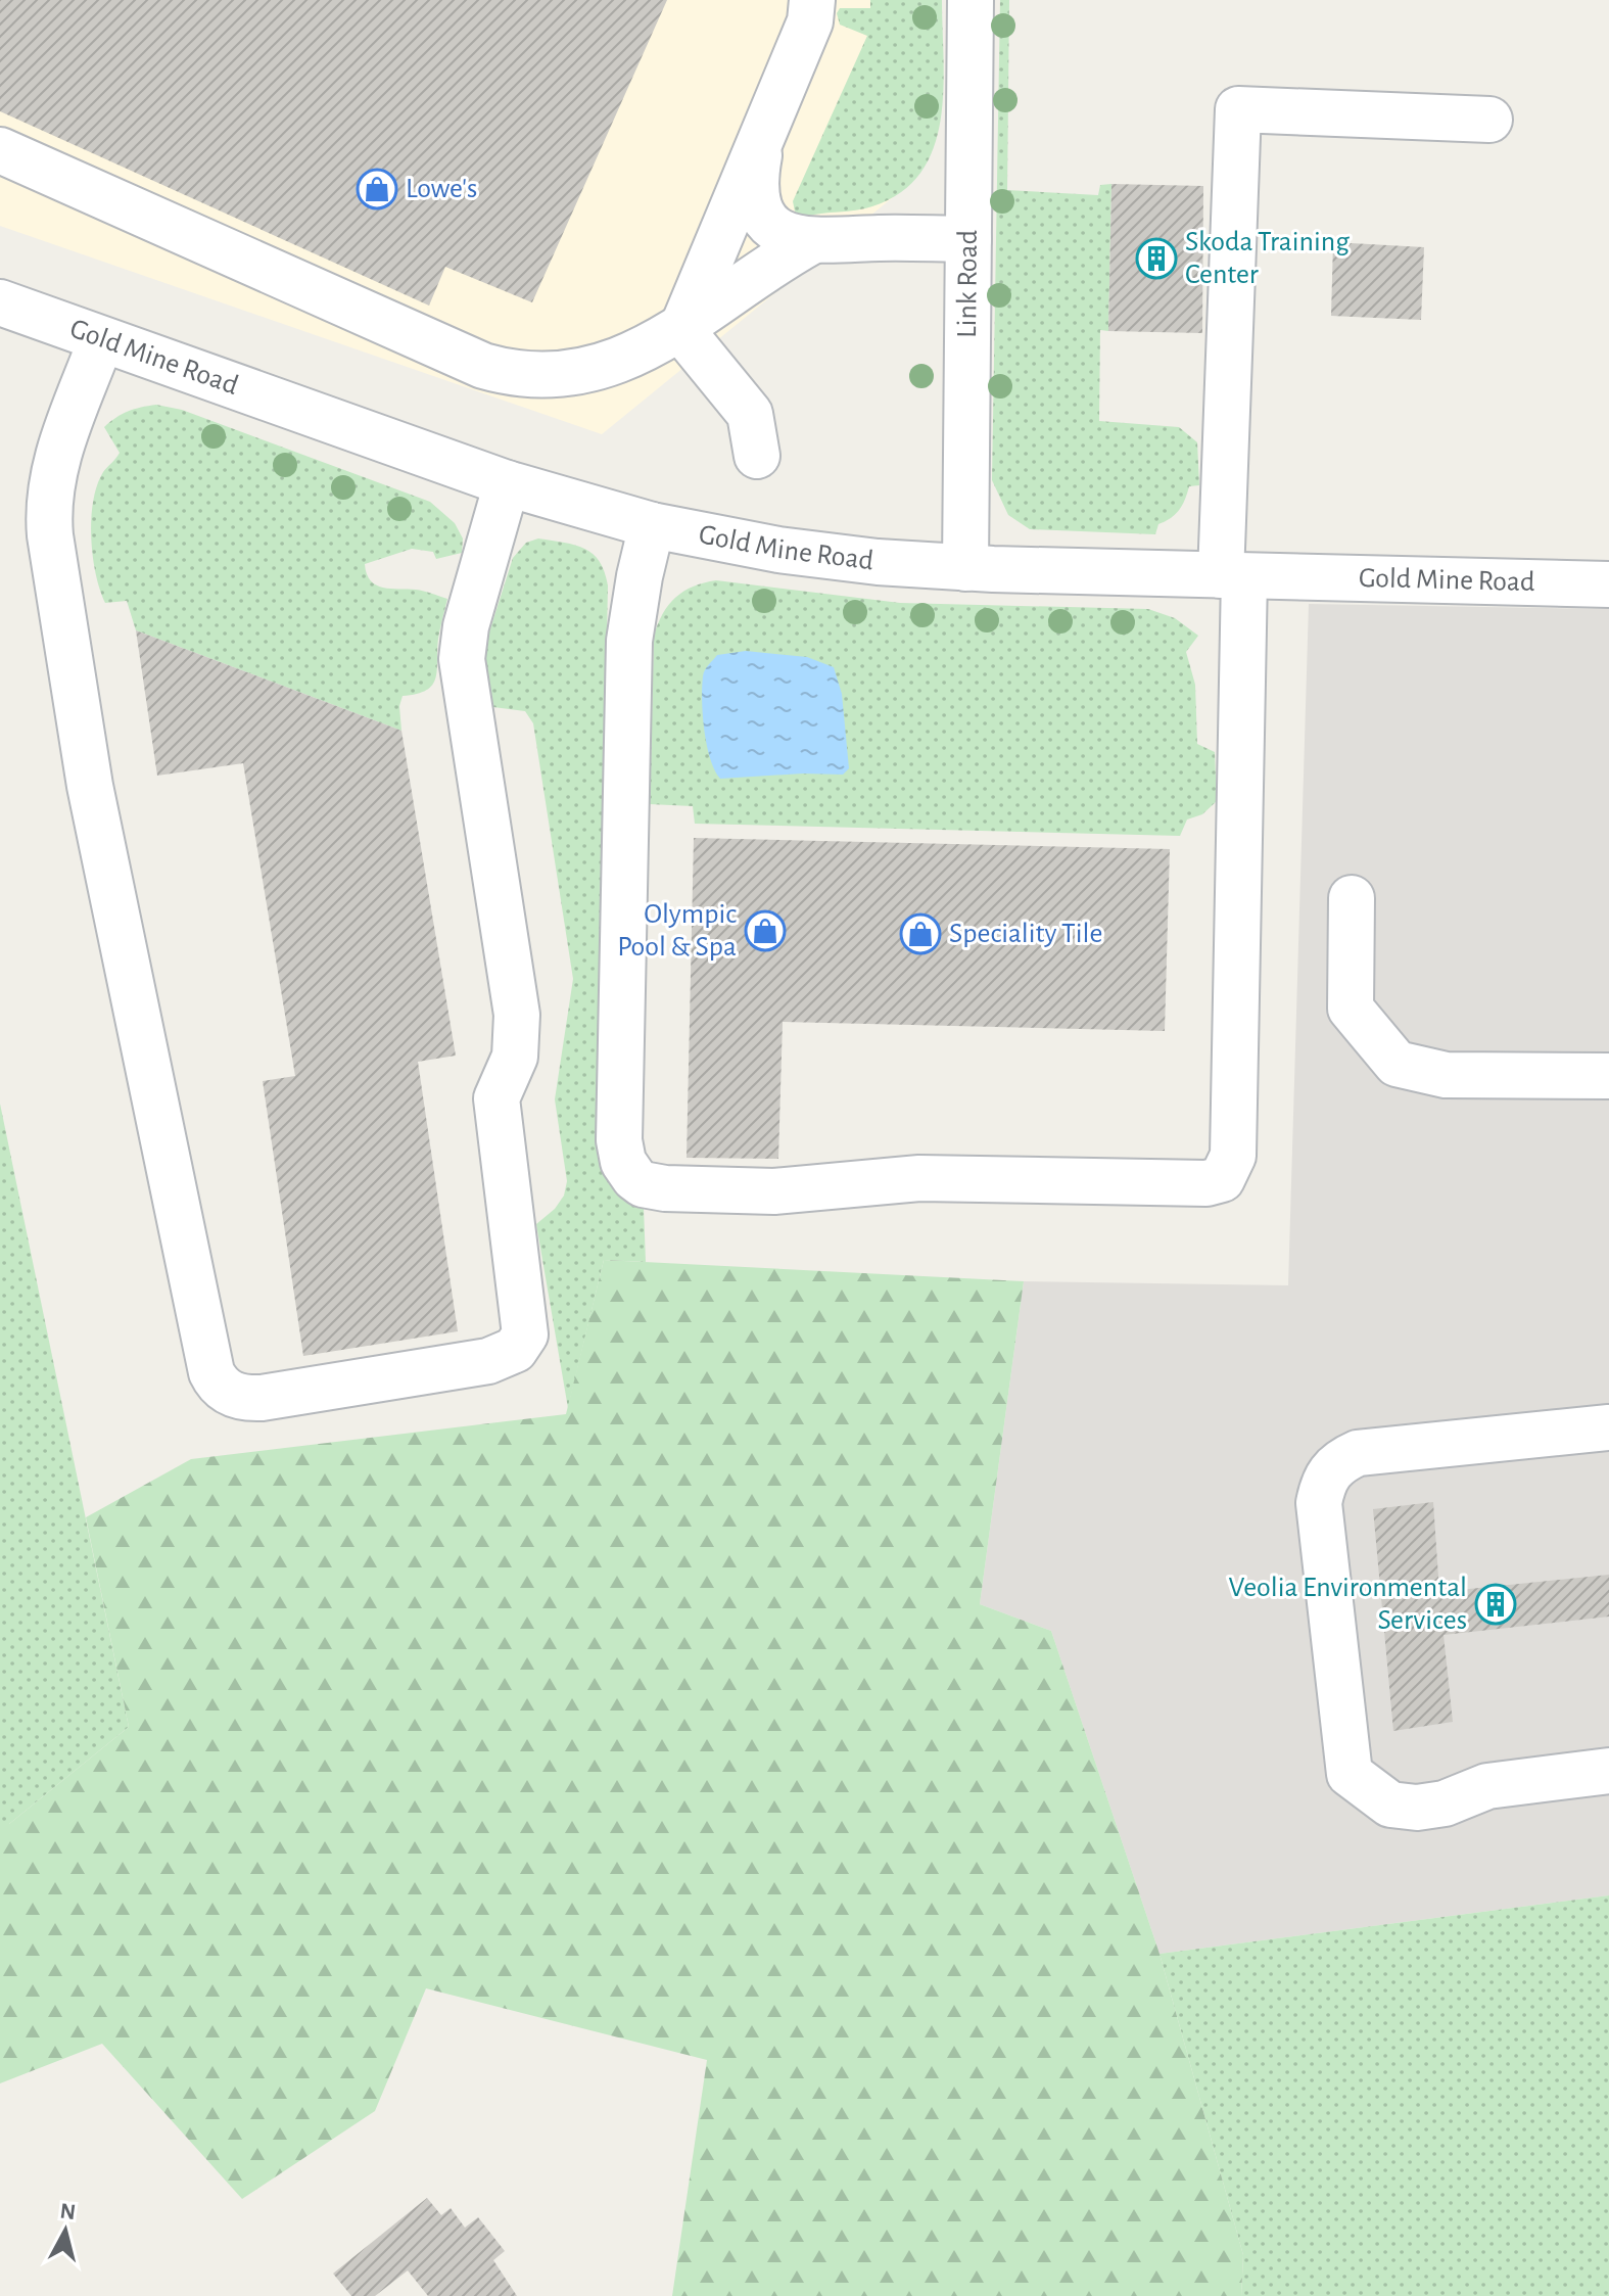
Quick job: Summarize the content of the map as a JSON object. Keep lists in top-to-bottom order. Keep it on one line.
{"streets":{"street":["Link Road","Gold Mine Road"]},"crossings":[["Link Road","Gold Mine Road"]],"places":{"shop":["Lowe's","Olympic Pool & Spa","Speciality Tile"],"building":["Skoda Training Center","Veolia Environmental Services"]},"north":"top"}
